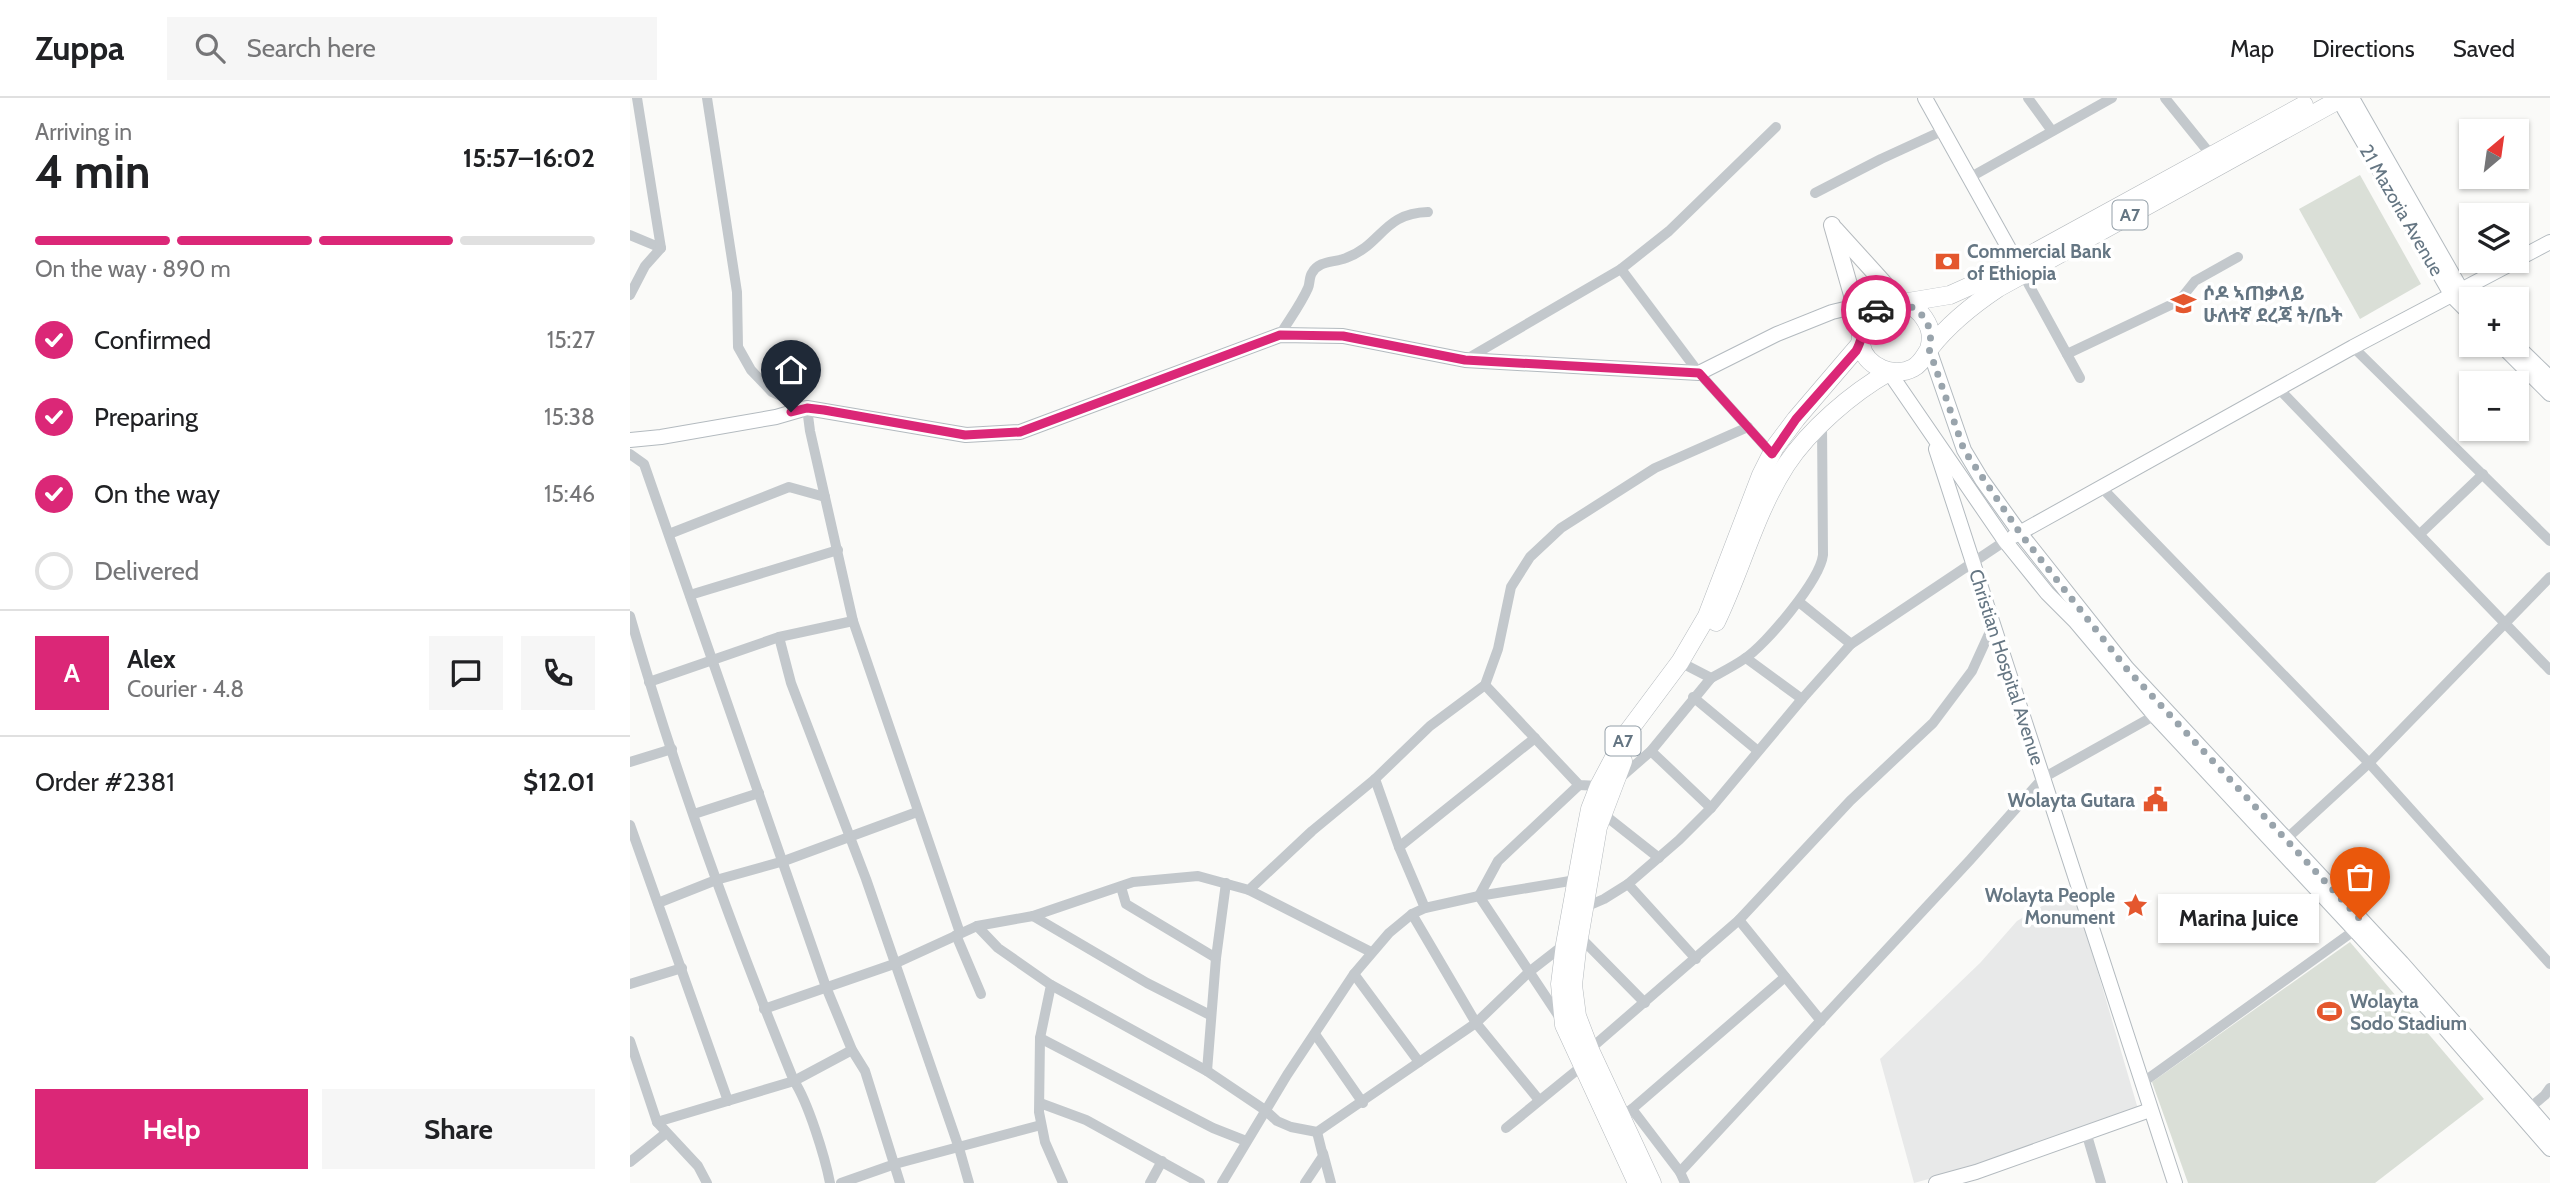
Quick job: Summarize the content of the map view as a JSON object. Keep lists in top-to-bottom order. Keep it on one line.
{"streets":{"highway":["A7"],"main road":["21 Mazoria Avenue","Christian Hospital Avenue"]},"crossings":[["21 Mazoria Avenue","A7"]],"places":{"bank":["Commercial Bank of Ethiopia"],"school or university":["ሶዶ ኣጠቃላይ ሁለተኛ ደረጃ ት/ቤት"],"public building":["Wolayta Gutara"],"place":["Wolayta People Monument"],"other":["Marina Juice"],"sports":["Wolayta Sodo Stadium"]},"north":"top right","page":{"header":"Zuppa","search":"Search here","nav":["Map","Directions","Saved"],"heading":["4 min","Arriving in","15:57–16:02"],"panel":["Alex","Courier · 4.8","Order #2381","$12.01"],"map_buttons":["+","−"],"bar":"On the way · 890 m","list":[["Confirmed","15:27"],["Preparing","15:38"],["On the way","15:46"],"Delivered"],"round":"A","bubble":"Marina Juice","buttons":["Help","Share"]}}
